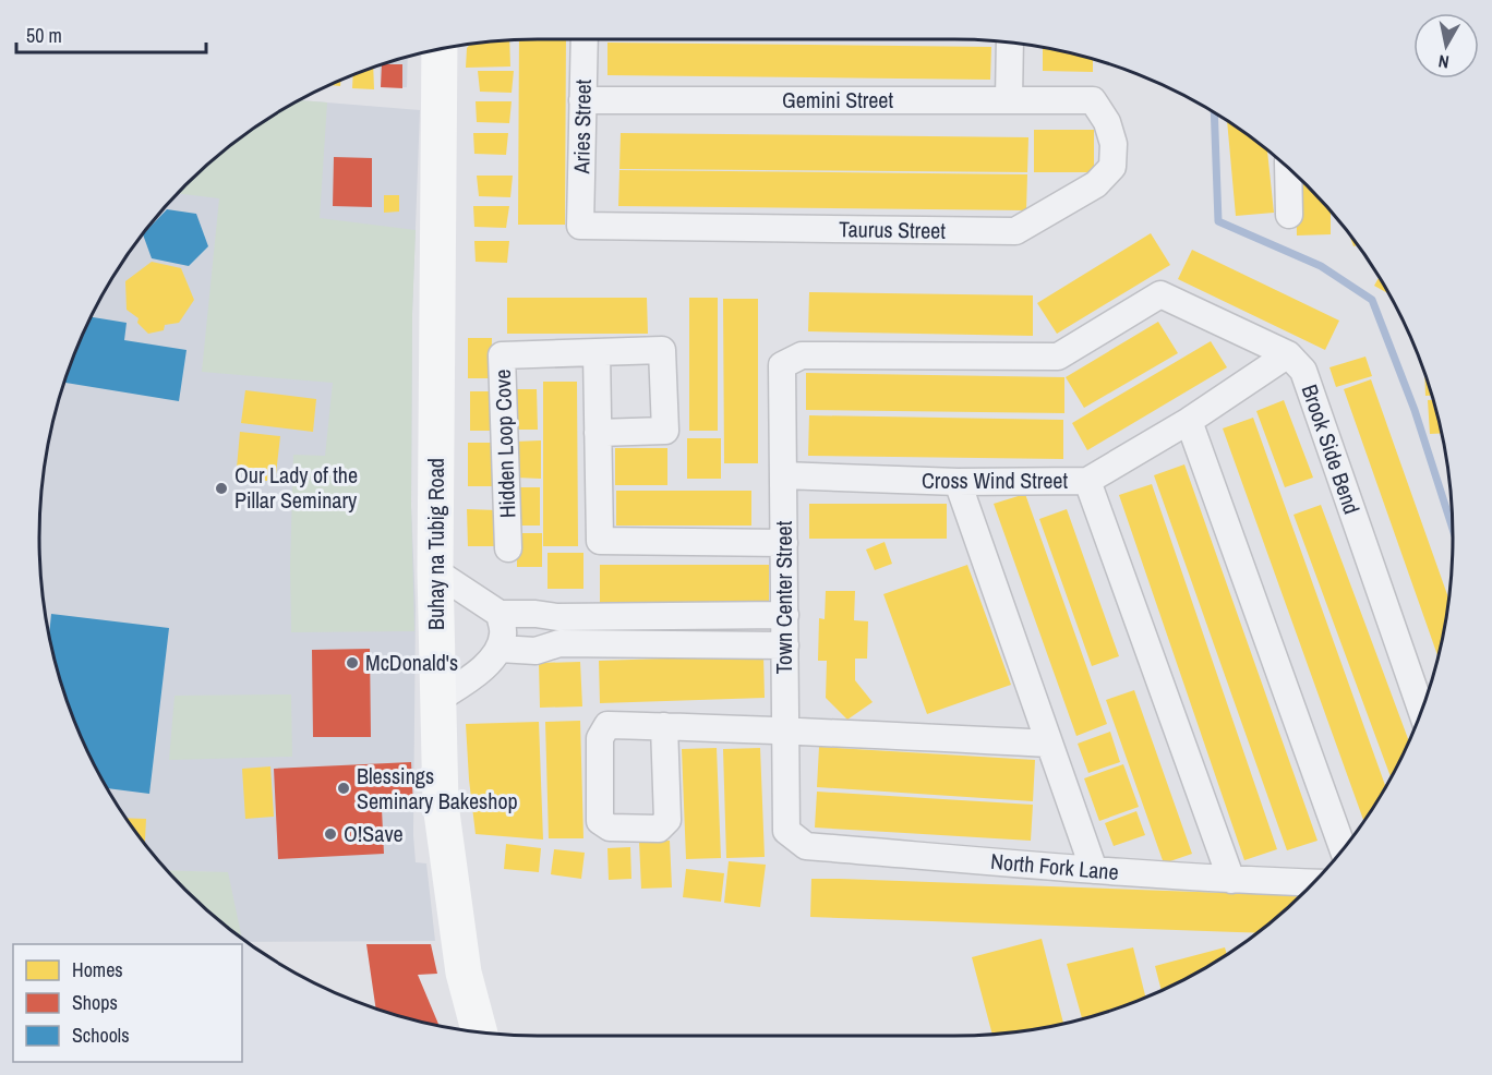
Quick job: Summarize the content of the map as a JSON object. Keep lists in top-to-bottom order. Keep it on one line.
{"streets":{"main road":["Buhay na Tubig Road"],"street":["Gemini Street","Aries Street","Taurus Street","Hidden Loop Cove","Brook Side Bend","Cross Wind Street","Town Center Street","North Fork Lane"]},"crossings":[["Gemini Street","Aries Street"],["Gemini Street","Taurus Street"],["Aries Street","Taurus Street"],["Brook Side Bend","Cross Wind Street"],["Brook Side Bend","Town Center Street"],["Cross Wind Street","Town Center Street"],["Town Center Street","North Fork Lane"]],"places":["Our Lady of the Pillar Seminary","McDonald's","Blessings Seminary Bakeshop","O!Save"],"legend":["Homes","Shops","Schools"],"scale_bar":"50 m","north":"bottom"}
